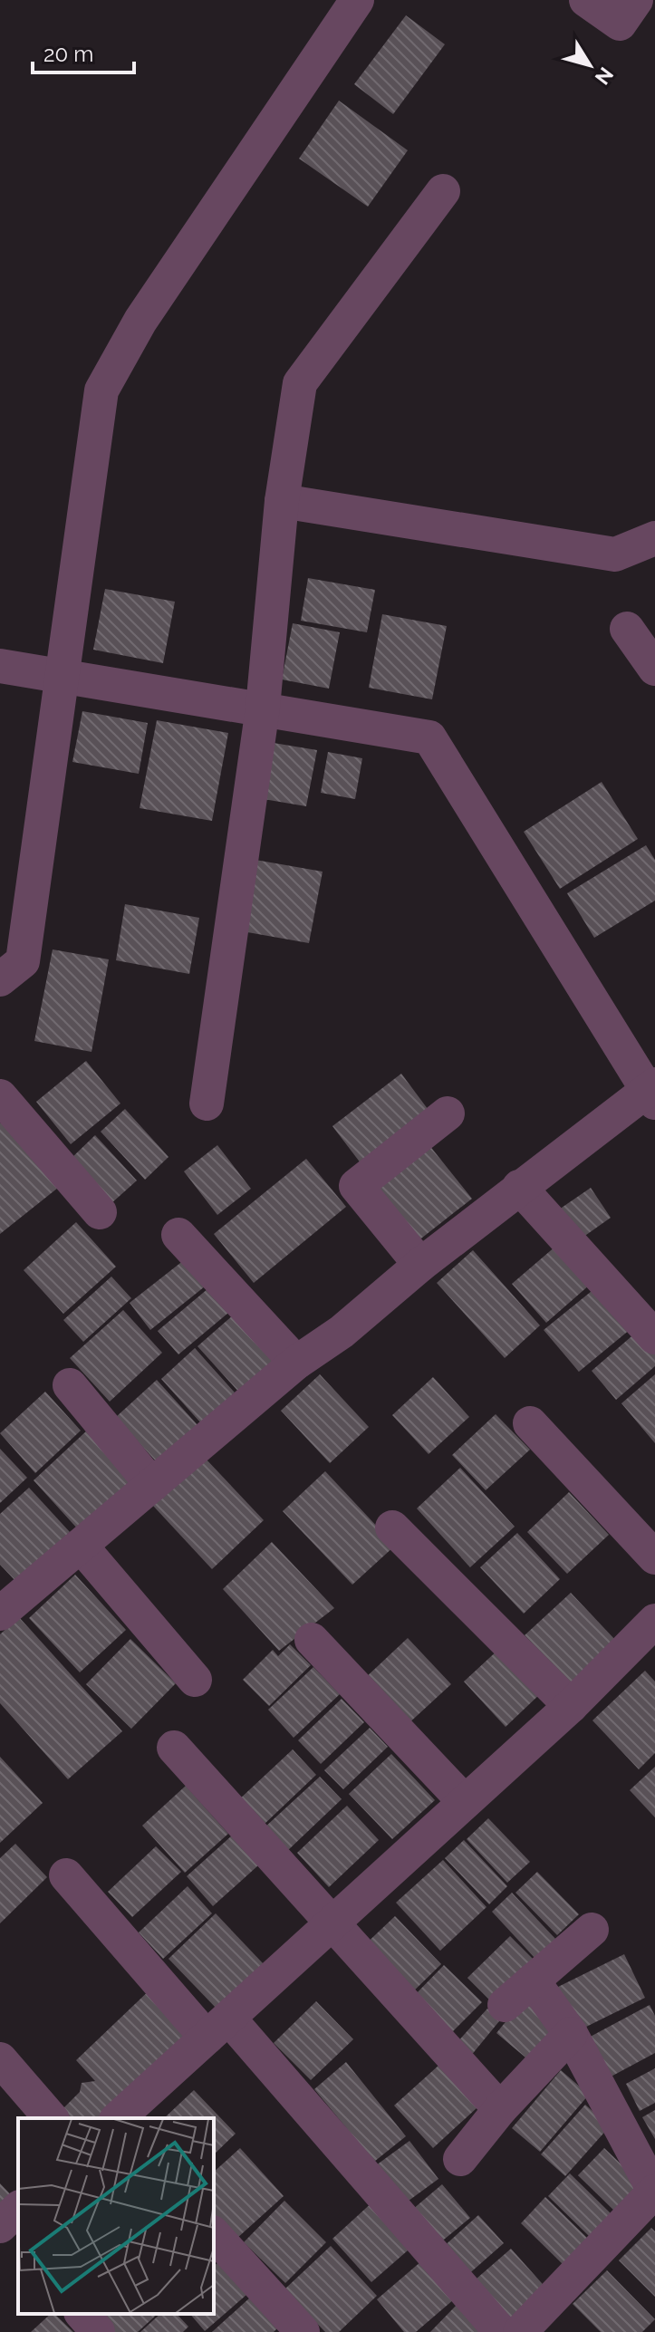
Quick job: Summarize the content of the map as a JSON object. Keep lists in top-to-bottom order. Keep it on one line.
{"scale_bar":"20 m","north":"bottom right"}
